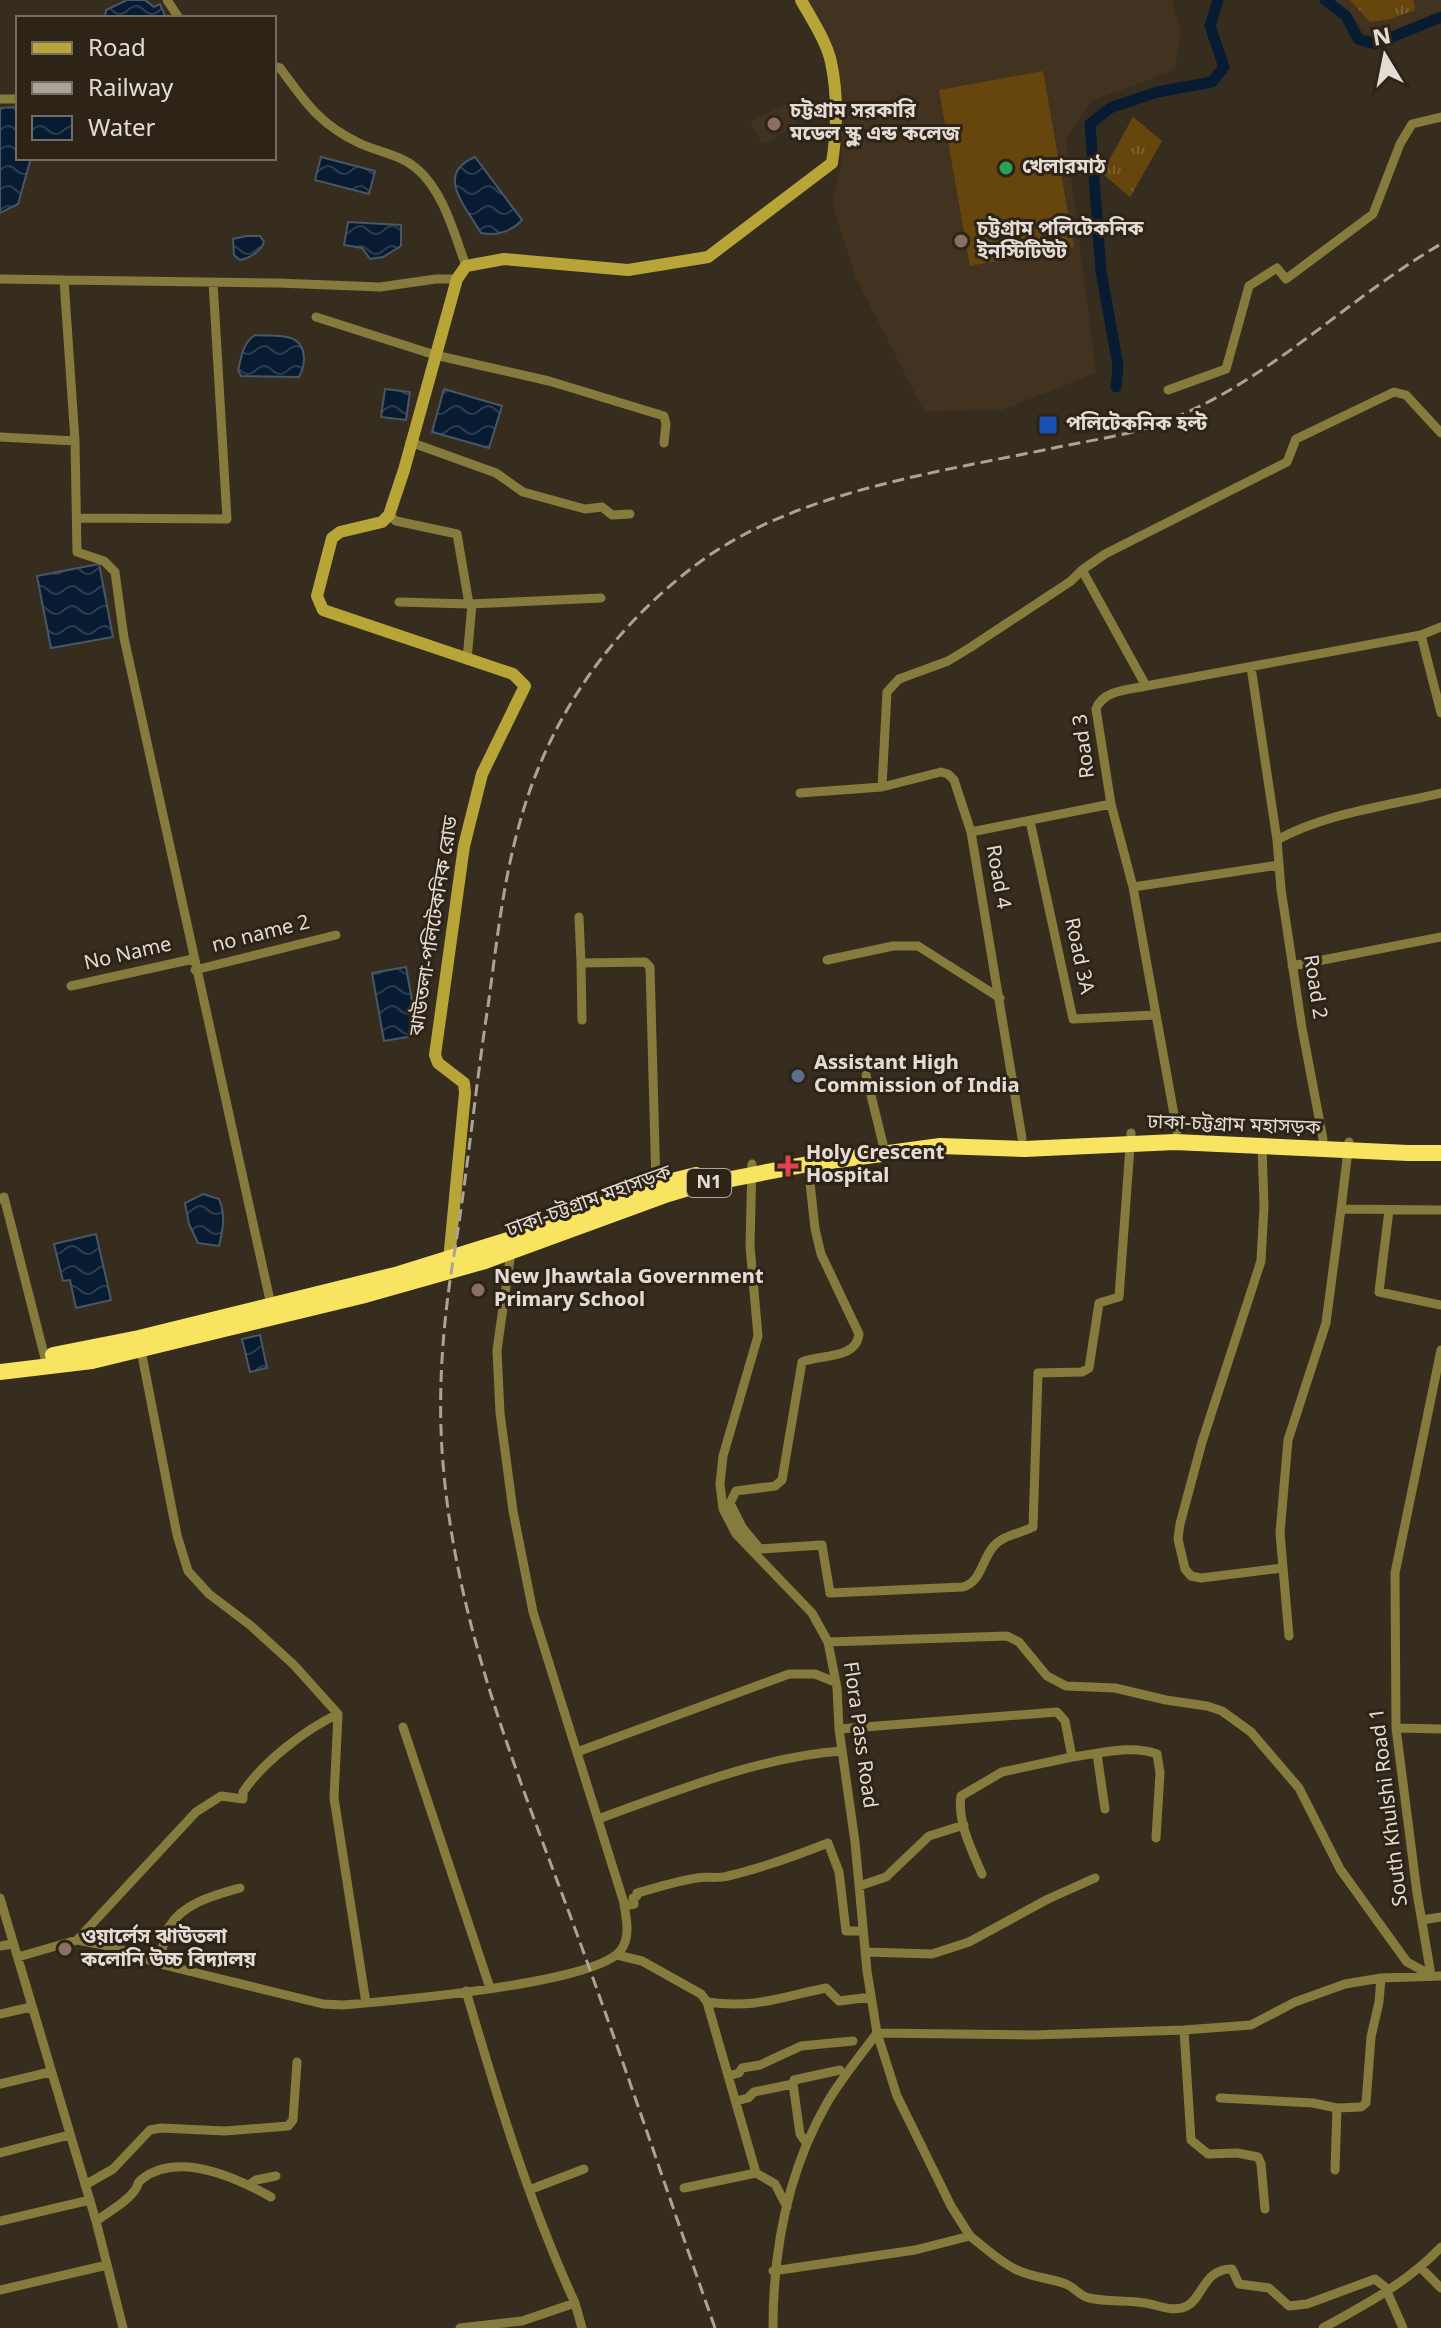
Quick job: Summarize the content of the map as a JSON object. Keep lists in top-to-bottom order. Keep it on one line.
{"streets":{"highway":["ঢাকা-চট্টগ্রাম মহাসড়ক","N1"],"main road":["ঝাউতলা-পলিটেকনিক রোড"],"street":["Road 3","Road 4","no name 2","No Name","Road 3A","Road 2","Flora Pass Road","South Khulshi Road 1"]},"crossings":[["Road 3","Road 3A"],["Road 3","Road 2"],["Road 3","ঢাকা-চট্টগ্রাম মহাসড়ক"],["Road 4","ঢাকা-চট্টগ্রাম মহাসড়ক"],["ঝাউতলা-পলিটেকনিক রোড","ঢাকা-চট্টগ্রাম মহাসড়ক"],["Road 2","ঢাকা-চট্টগ্রাম মহাসড়ক"],["ঢাকা-চট্টগ্রাম মহাসড়ক","Flora Pass Road"]],"places":{"other":["চট্টগ্রাম সরকারি মডেল স্কুল এন্ড কলেজ","খেলারমাঠ","চট্টগ্রাম পলিটেকনিক ইনস্টিটিউট","Assistant High Commission of India","New Jhawtala Government Primary School","ওয়ার্লেস ঝাউতলা কলোনি উচ্চ বিদ্যালয়"],"transit":["পলিটেকনিক হল্ট"],"health":["Holy Crescent Hospital"]},"legend":["Road","Railway","Water"],"north":"top"}
